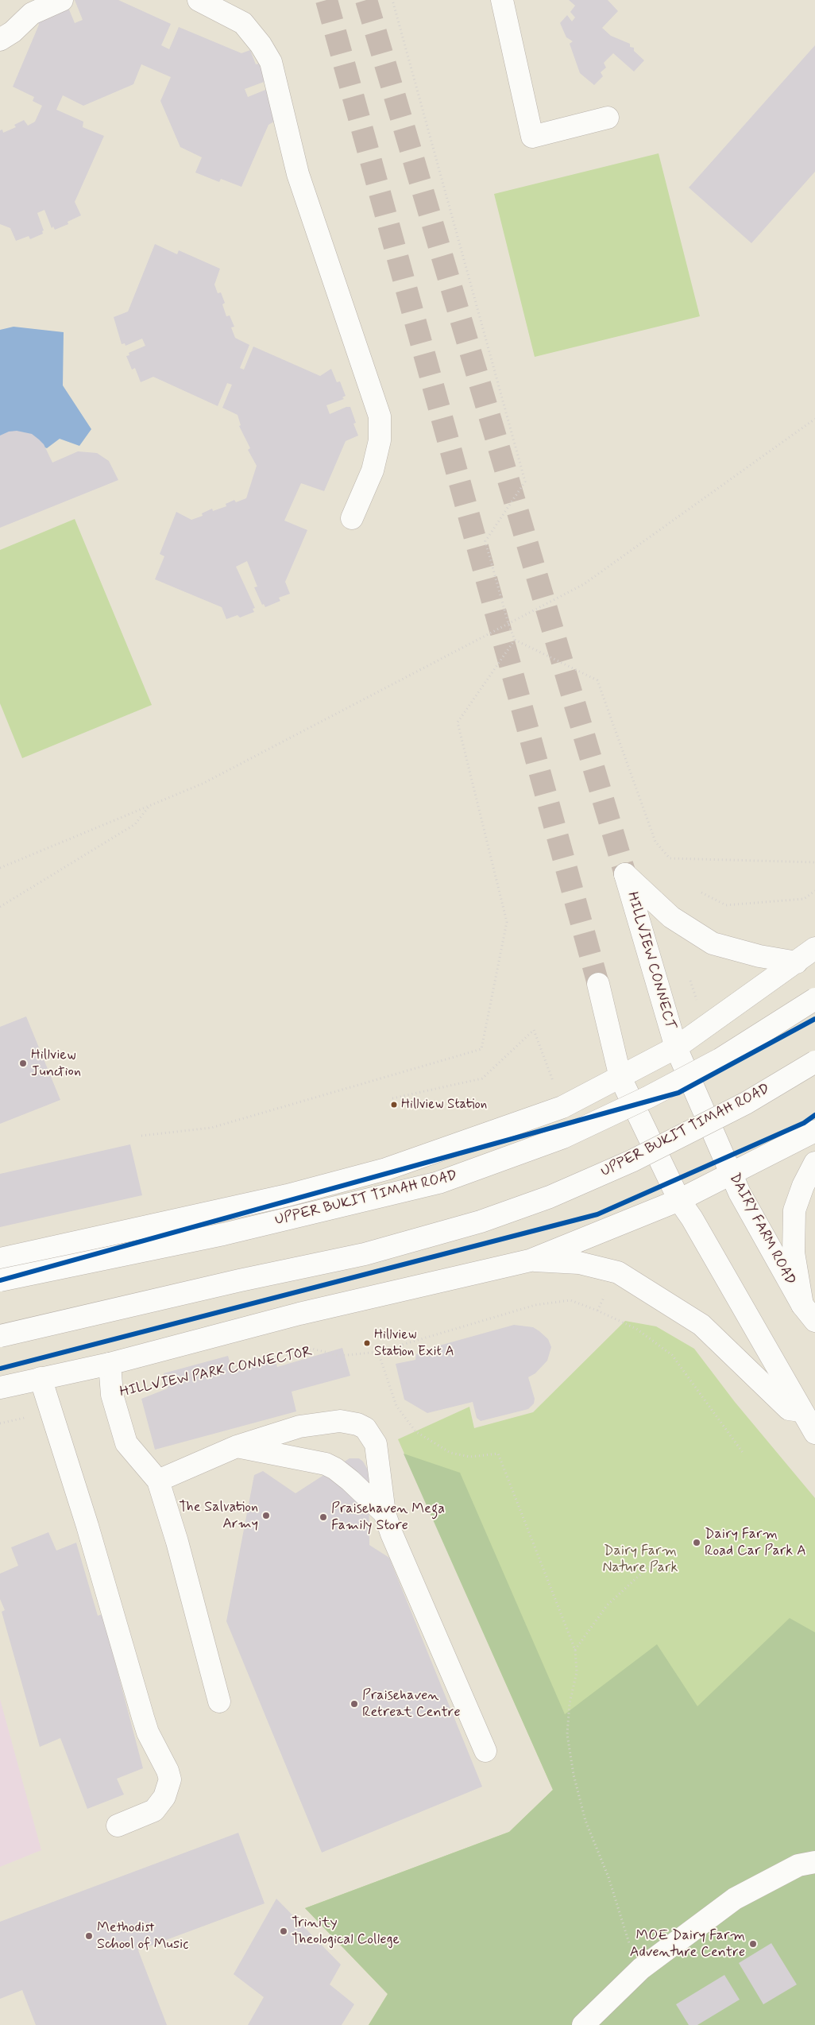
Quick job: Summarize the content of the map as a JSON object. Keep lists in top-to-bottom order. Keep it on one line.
{"streets":{"main road":["HILLVIEW CONNECT","UPPER BUKIT TIMAH ROAD","DAIRY FARM ROAD"],"path":["HILLVIEW PARK CONNECTOR"]},"crossings":[["HILLVIEW CONNECT","DAIRY FARM ROAD"]],"parks":["Dairy Farm Nature Park"],"places":["Hillview Junction","Hillview Station","Hillview Station Exit A","The Salvation Army","Praisehaven Mega Family Store","Dairy Farm Road Car Park A","Praisehaven Retreat Centre","Trinity Theological College","Methodist School of Music","MOE Dairy Farm Adventure Centre"]}
